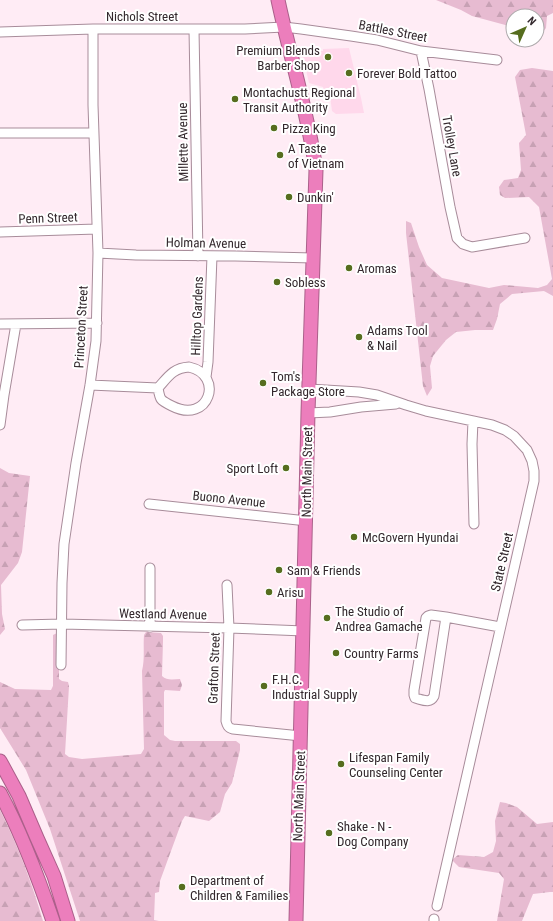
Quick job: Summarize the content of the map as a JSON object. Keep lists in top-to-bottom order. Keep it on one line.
{"streets":{"highway":["North Main Street"],"street":["Nichols Street","Battles Street","Millette Avenue","Trolley Lane","Penn Street","Holman Avenue","Hilltop Gardens","Princeton Street","Buono Avenue","State Street","Westland Avenue","Grafton Street"]},"crossings":[["Nichols Street","Battles Street"],["Nichols Street","Millette Avenue"],["Nichols Street","Princeton Street"],["Nichols Street","North Main Street"],["Battles Street","Trolley Lane"],["Battles Street","North Main Street"],["Millette Avenue","Holman Avenue"],["Penn Street","Princeton Street"],["Holman Avenue","Hilltop Gardens"],["Holman Avenue","Princeton Street"],["Holman Avenue","North Main Street"],["Princeton Street","Westland Avenue"],["North Main Street","Buono Avenue"],["North Main Street","State Street"],["North Main Street","Westland Avenue"],["North Main Street","Grafton Street"],["Westland Avenue","Grafton Street"]],"places":["Premium Blends Barber Shop","Forever Bold Tattoo","Montachustt Regional Transit Authority","Pizza King","A Taste of Vietnam","Dunkin'","Aromas","Sobless","Adams Tool & Nail","Tom's Package Store","Sport Loft","McGovern Hyundai","Sam & Friends","Arisu","The Studio of Andrea Gamache","Country Farms","F.H.C. Industrial Supply","Lifespan Family Counseling Center","Shake - N - Dog Company","Department of Children & Families"],"north":"top right"}
